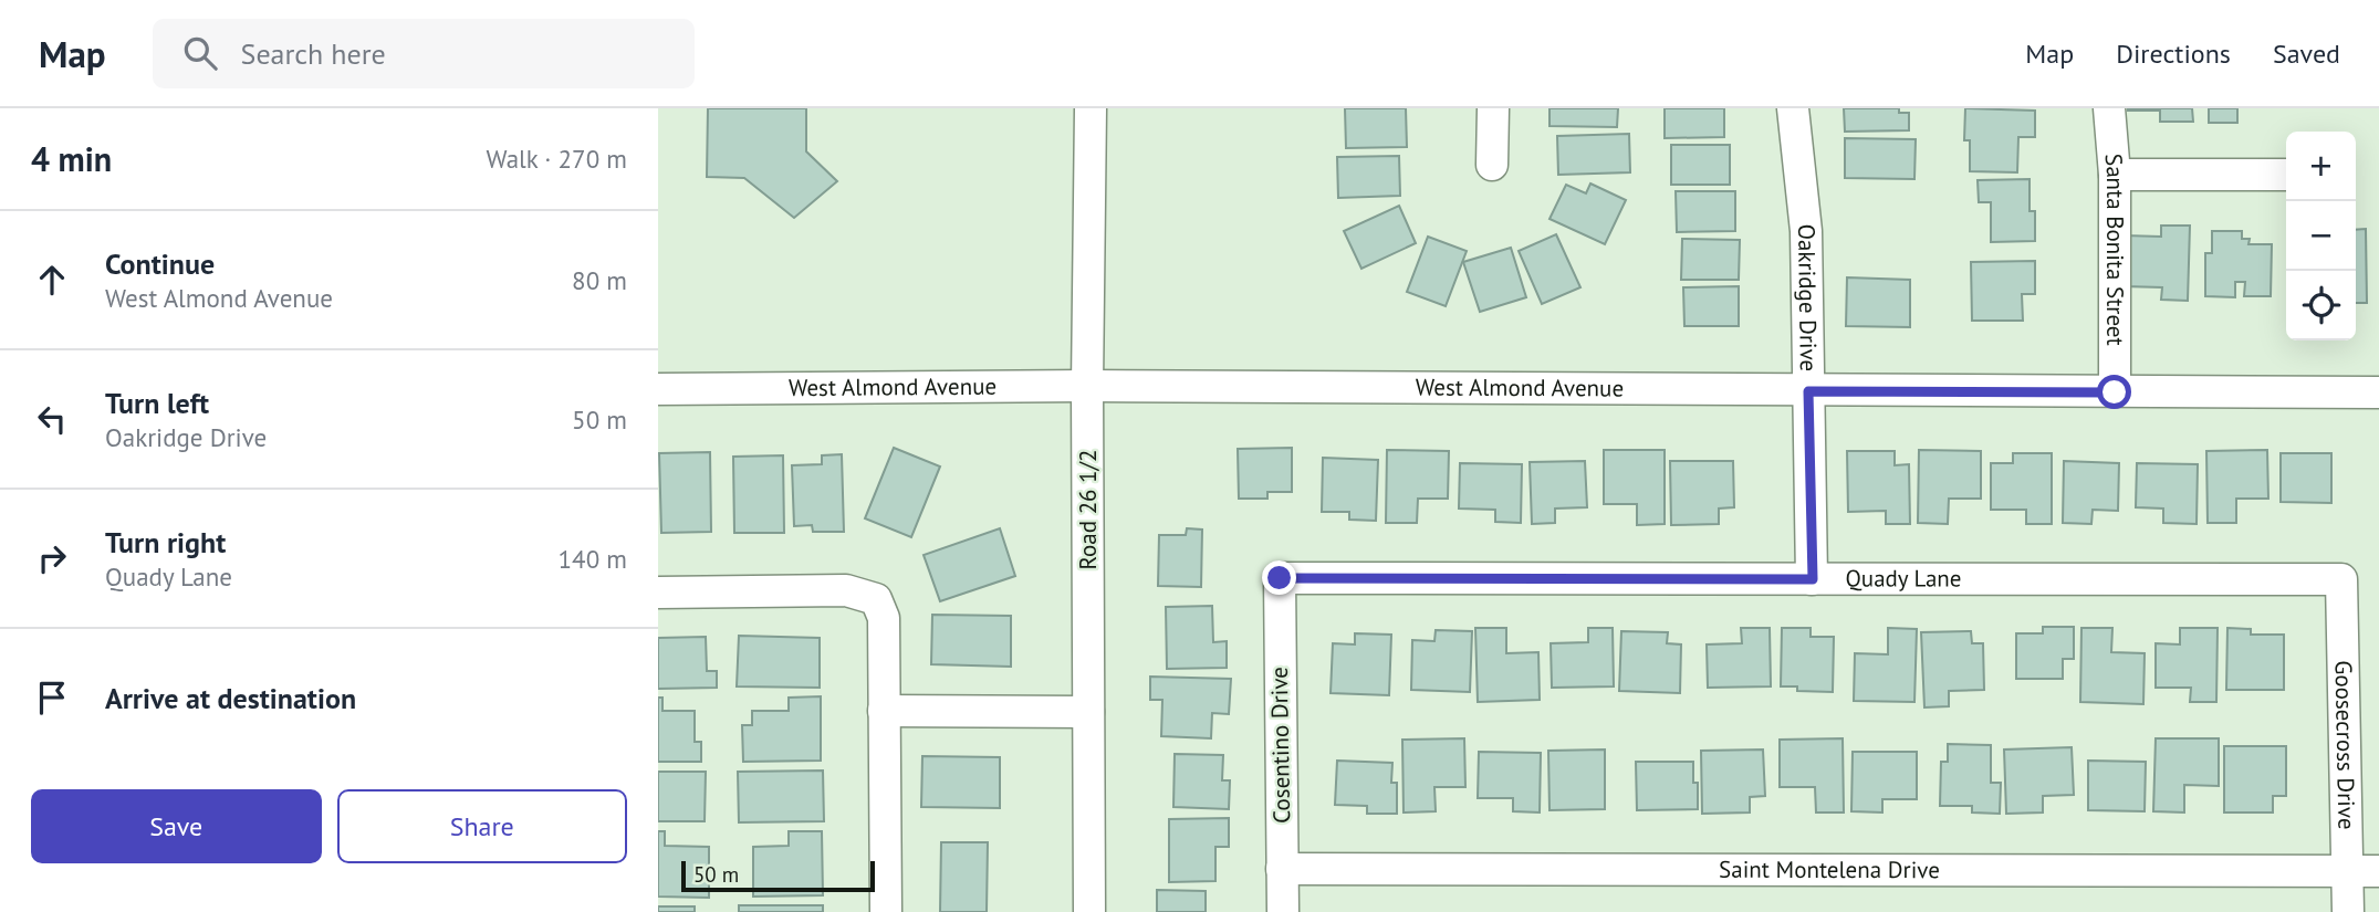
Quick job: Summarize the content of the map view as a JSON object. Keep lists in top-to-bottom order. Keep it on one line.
{"streets":{"street":["Santa Bonita Street","Oakridge Drive","West Almond Avenue","Road 26 1/2","Quady Lane","Cosentino Drive","Goosecross Drive","Saint Montelena Drive"]},"crossings":[["Santa Bonita Street","West Almond Avenue"],["Oakridge Drive","West Almond Avenue"],["Oakridge Drive","Quady Lane"],["West Almond Avenue","Road 26 1/2"],["Quady Lane","Cosentino Drive"],["Quady Lane","Goosecross Drive"],["Cosentino Drive","Saint Montelena Drive"],["Goosecross Drive","Saint Montelena Drive"]],"scale_bar":"50 m","page":{"header":"Map","search":"Search here","nav":["Map","Directions","Saved"],"heading":["4 min","Walk · 270 m"],"map_buttons":["+","−"],"list":[["Continue","West Almond Avenue","80 m"],["Turn left","Oakridge Drive","50 m"],["Turn right","Quady Lane","140 m"],"Arrive at destination"],"buttons":["Save","Share"],"scale":"50 m"}}
